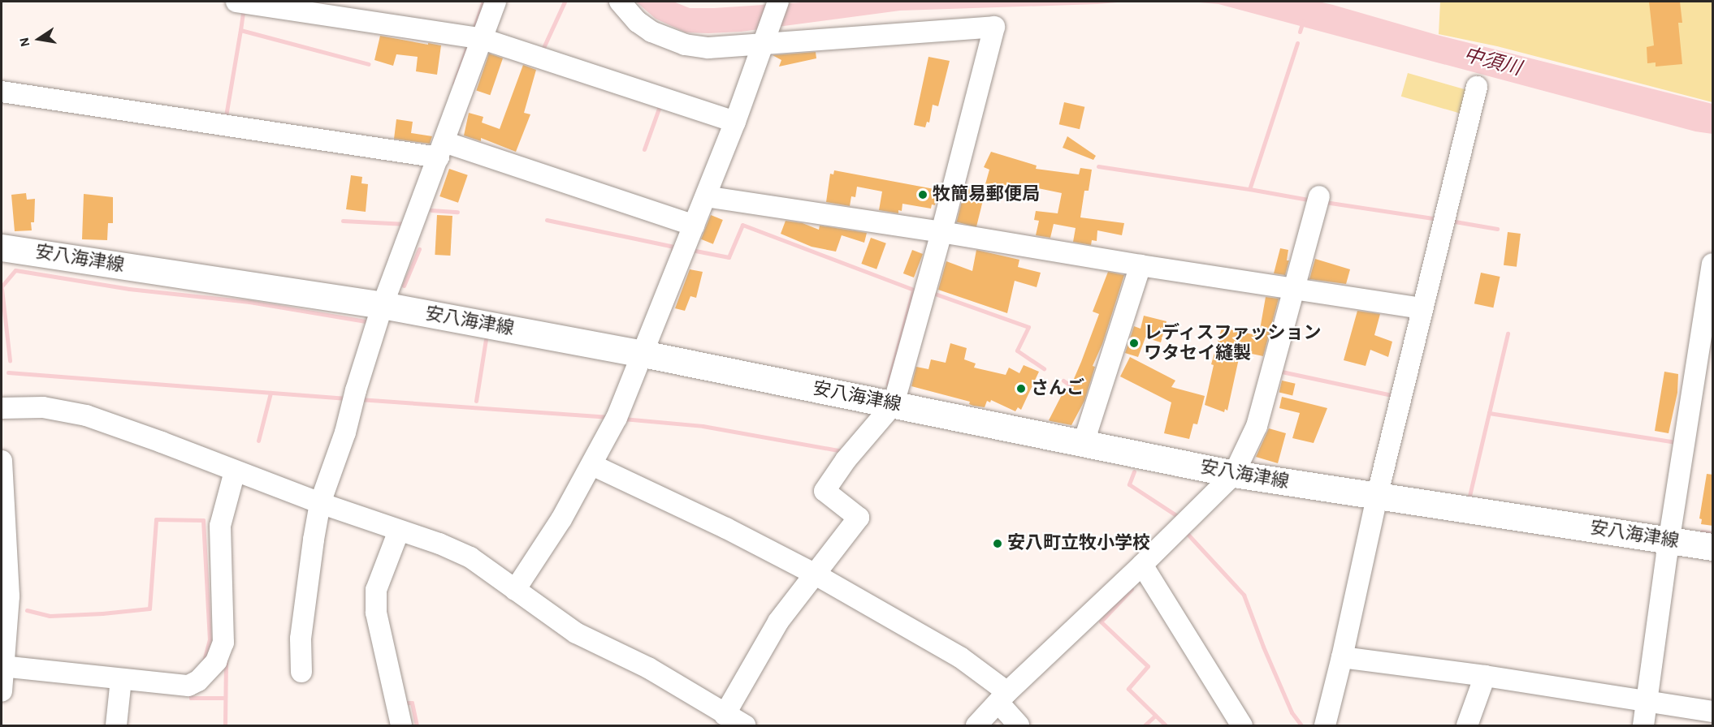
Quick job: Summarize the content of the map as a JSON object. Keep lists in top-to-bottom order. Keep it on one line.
{"streets":{"main road":["安八海津線"]},"water":["中須川"],"places":["牧簡易郵便局","レディスファッション ワタセイ縫製","さんご","安八町立牧小学校"],"north":"left"}
